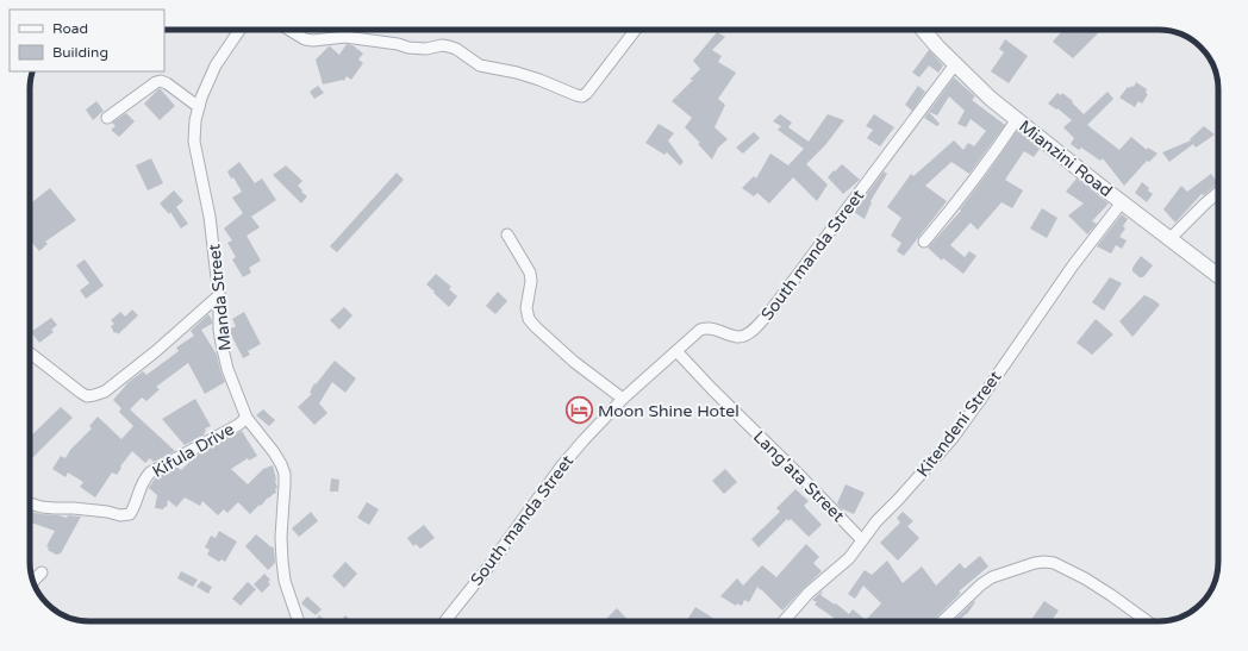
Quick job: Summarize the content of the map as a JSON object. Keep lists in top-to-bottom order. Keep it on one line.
{"streets":{"street":["Mianzini Road","South manda Street","Manda Street","Kitendeni Street","Kifula Drive","Lang'ata Street"]},"crossings":[["Mianzini Road","South manda Street"],["Mianzini Road","Kitendeni Street"],["South manda Street","Lang'ata Street"],["Manda Street","Kifula Drive"],["Kitendeni Street","Lang'ata Street"]],"places":{"hotel":["Moon Shine Hotel"]},"legend":["Road","Building"]}
